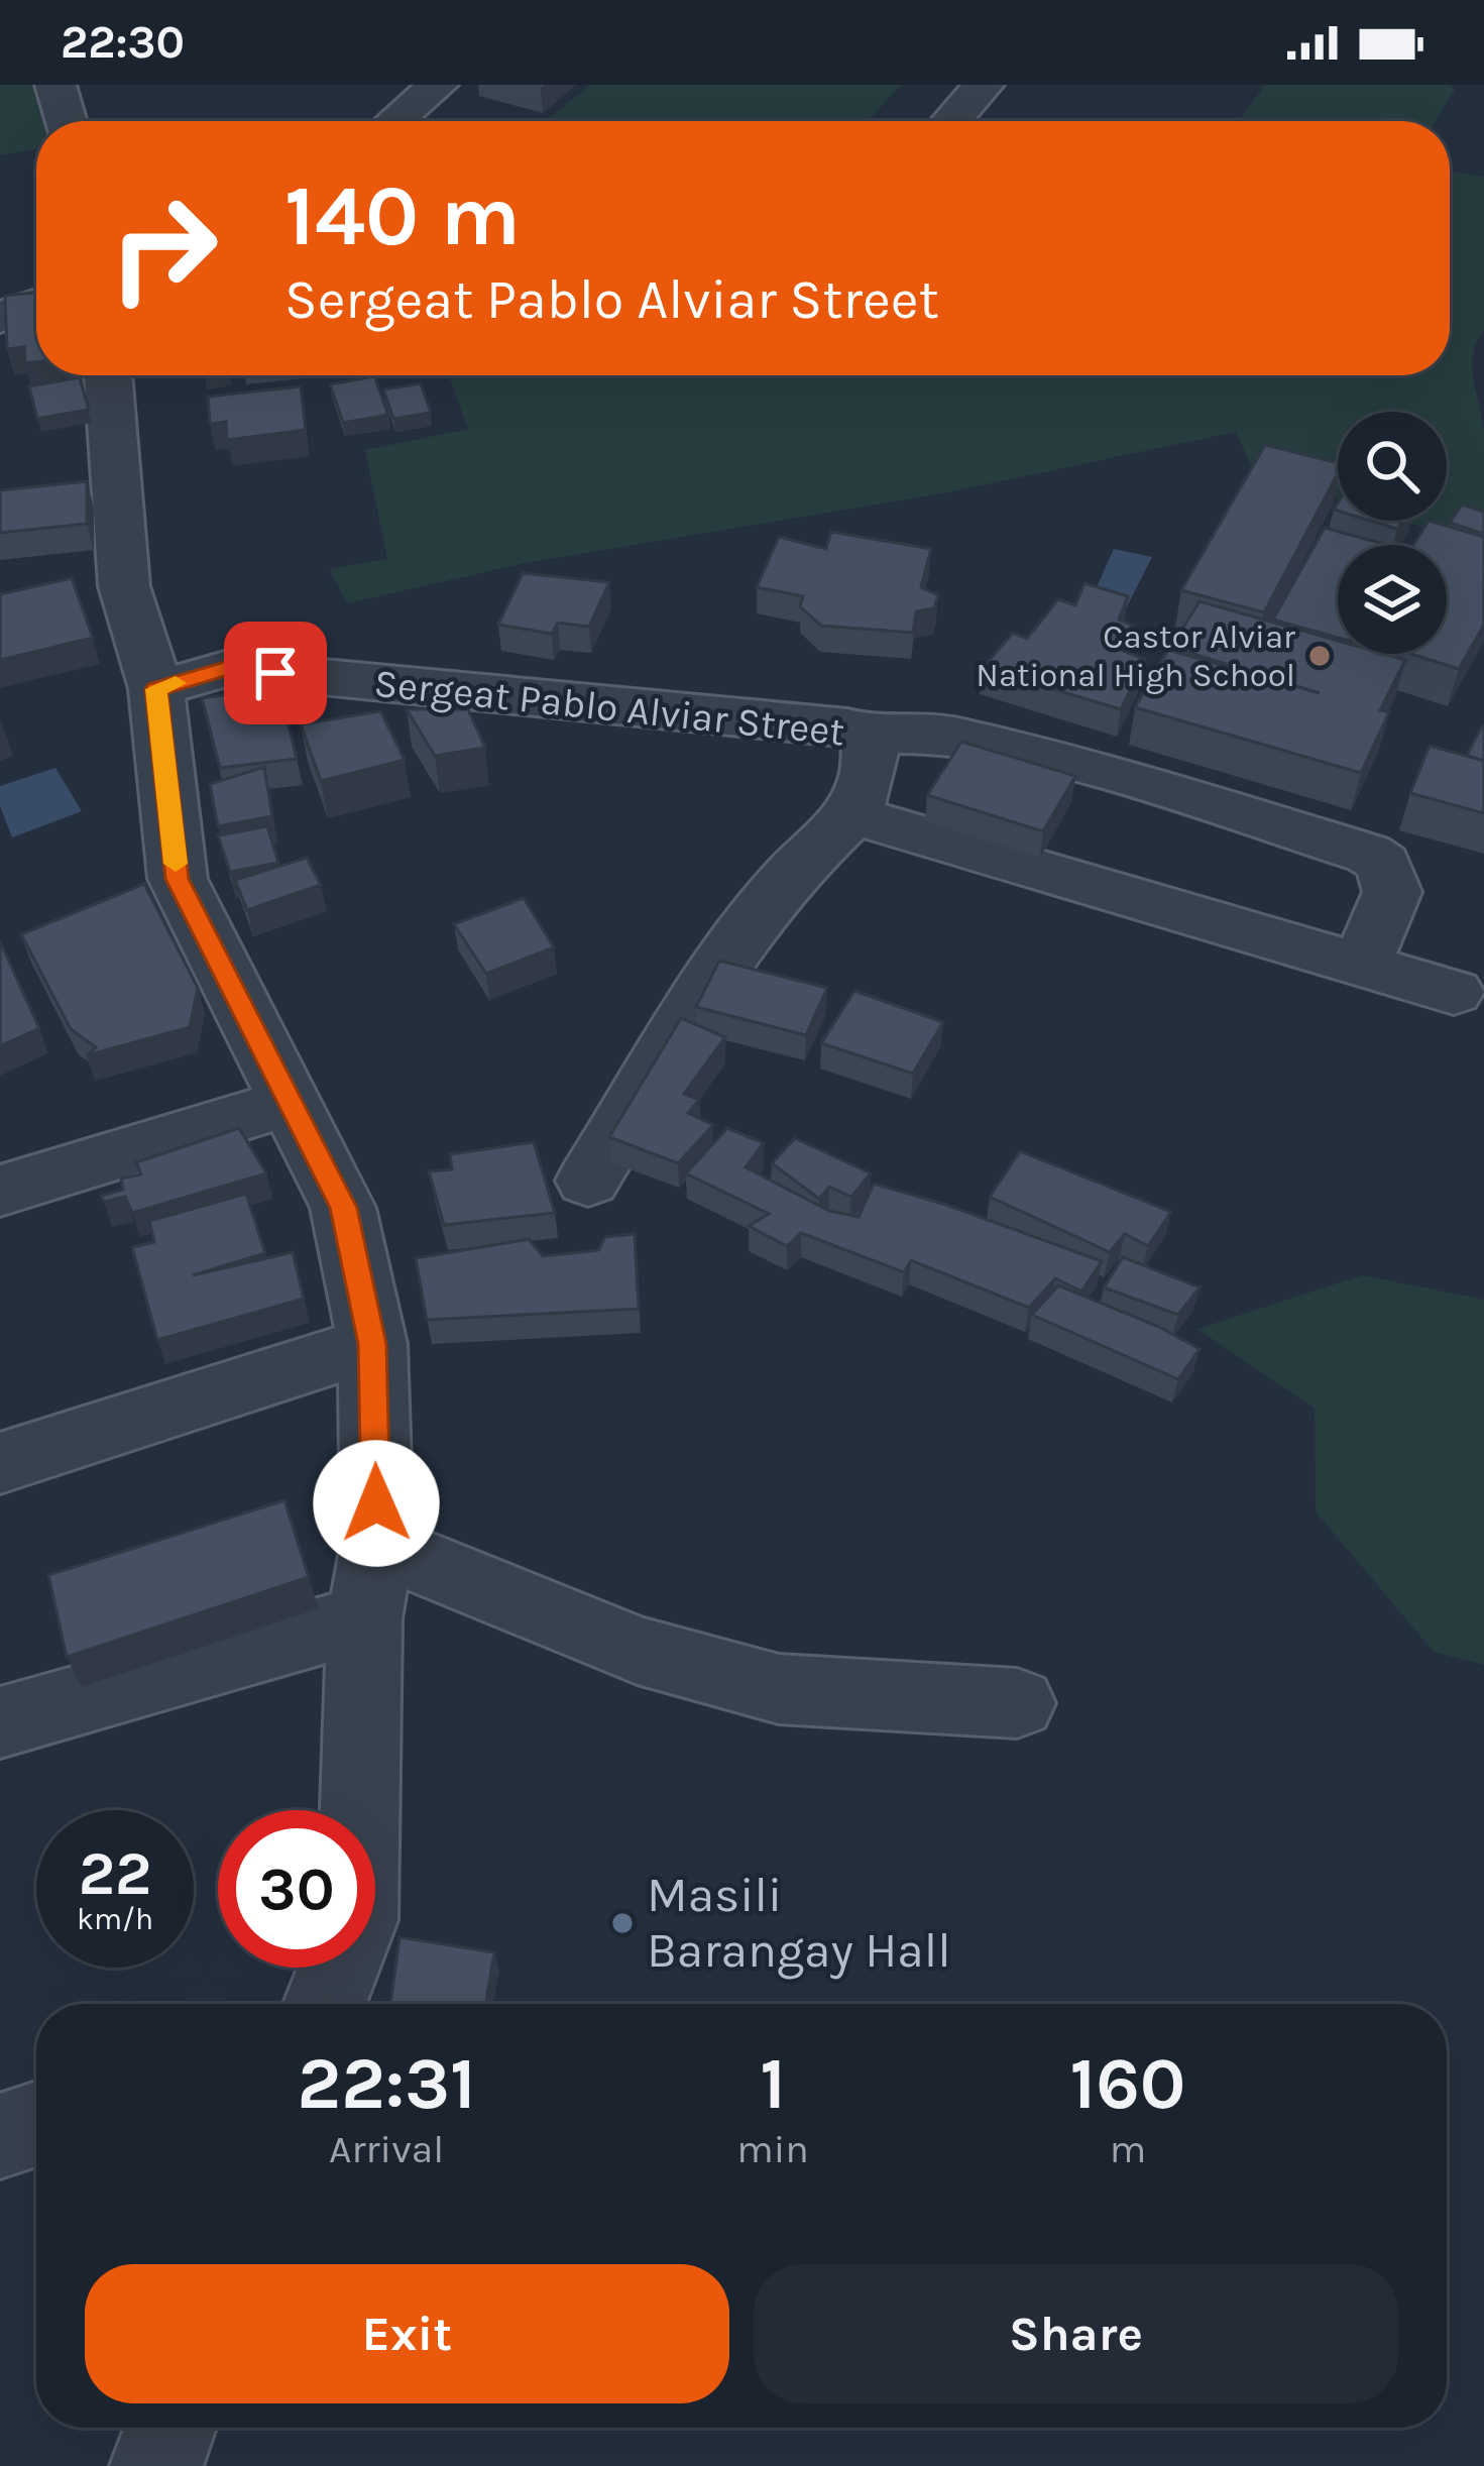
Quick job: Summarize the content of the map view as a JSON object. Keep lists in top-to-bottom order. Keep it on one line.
{"streets":{"street":["Sergeat Pablo Alviar Street"]},"places":["Castor Alviar National High School","Masili Barangay Hall"],"page":{"status":"22:30","turn":["140 m","Sergeat Pablo Alviar Street"],"speed":"22 km/h","limit":"30","eta":["22:31","Arrival","1","min","160","m"],"buttons":["Exit","Share"]}}
